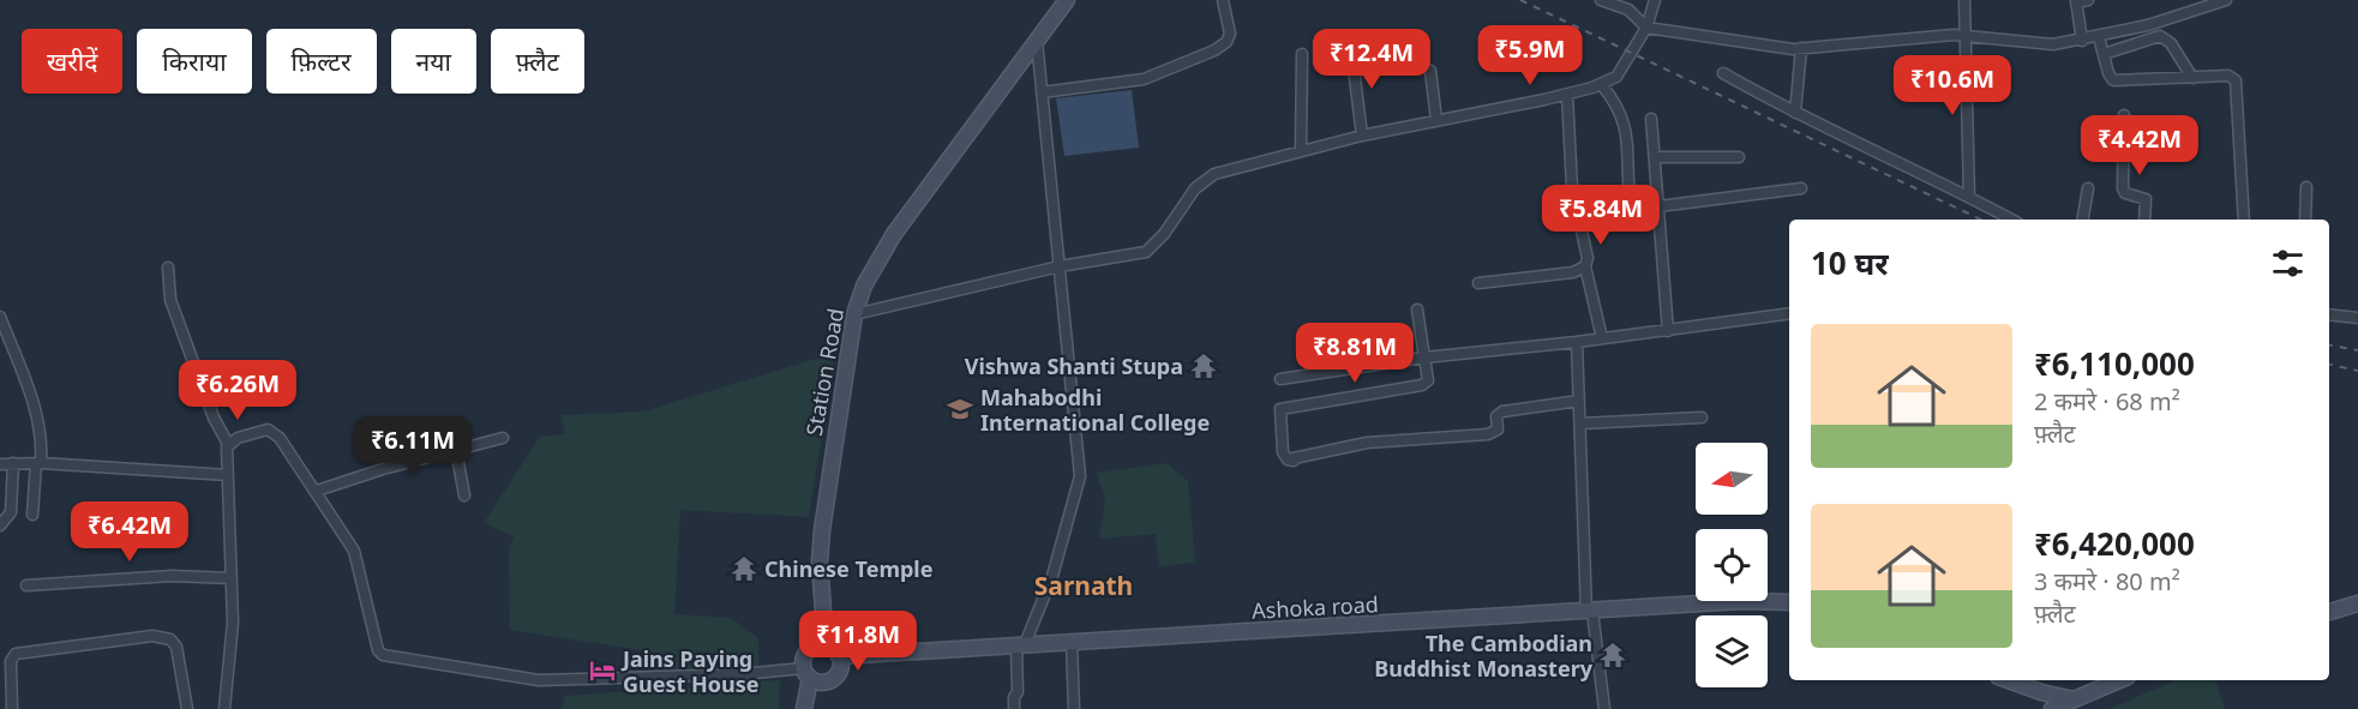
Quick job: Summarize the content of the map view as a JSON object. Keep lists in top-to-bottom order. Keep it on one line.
{"streets":{"street":["Station Road","Ashoka road"]},"crossings":[["Station Road","Ashoka road"]],"districts":["Sarnath"],"places":{"temple":["Vishwa Shanti Stupa","Chinese Temple","The Cambodian Buddhist Monastery"],"school or university":["Mahabodhi International College"],"hotel":["Jains Paying Guest House"]},"north":"left","page":{"price":["₹5.9M","₹12.4M","₹10.6M","₹4.42M","₹5.84M","₹8.81M","₹6.26M","₹6.11M","₹6.42M","₹11.8M"],"chip":["खरीदें","किराया","फ़िल्टर","नया","फ़्लैट"],"heading":"10 घर","list":[{"name":"₹6,110,000","note":"2 कमरे · 68 m² · फ़्लैट"},{"name":"₹6,420,000","note":"3 कमरे · 80 m² · फ़्लैट"}]}}
